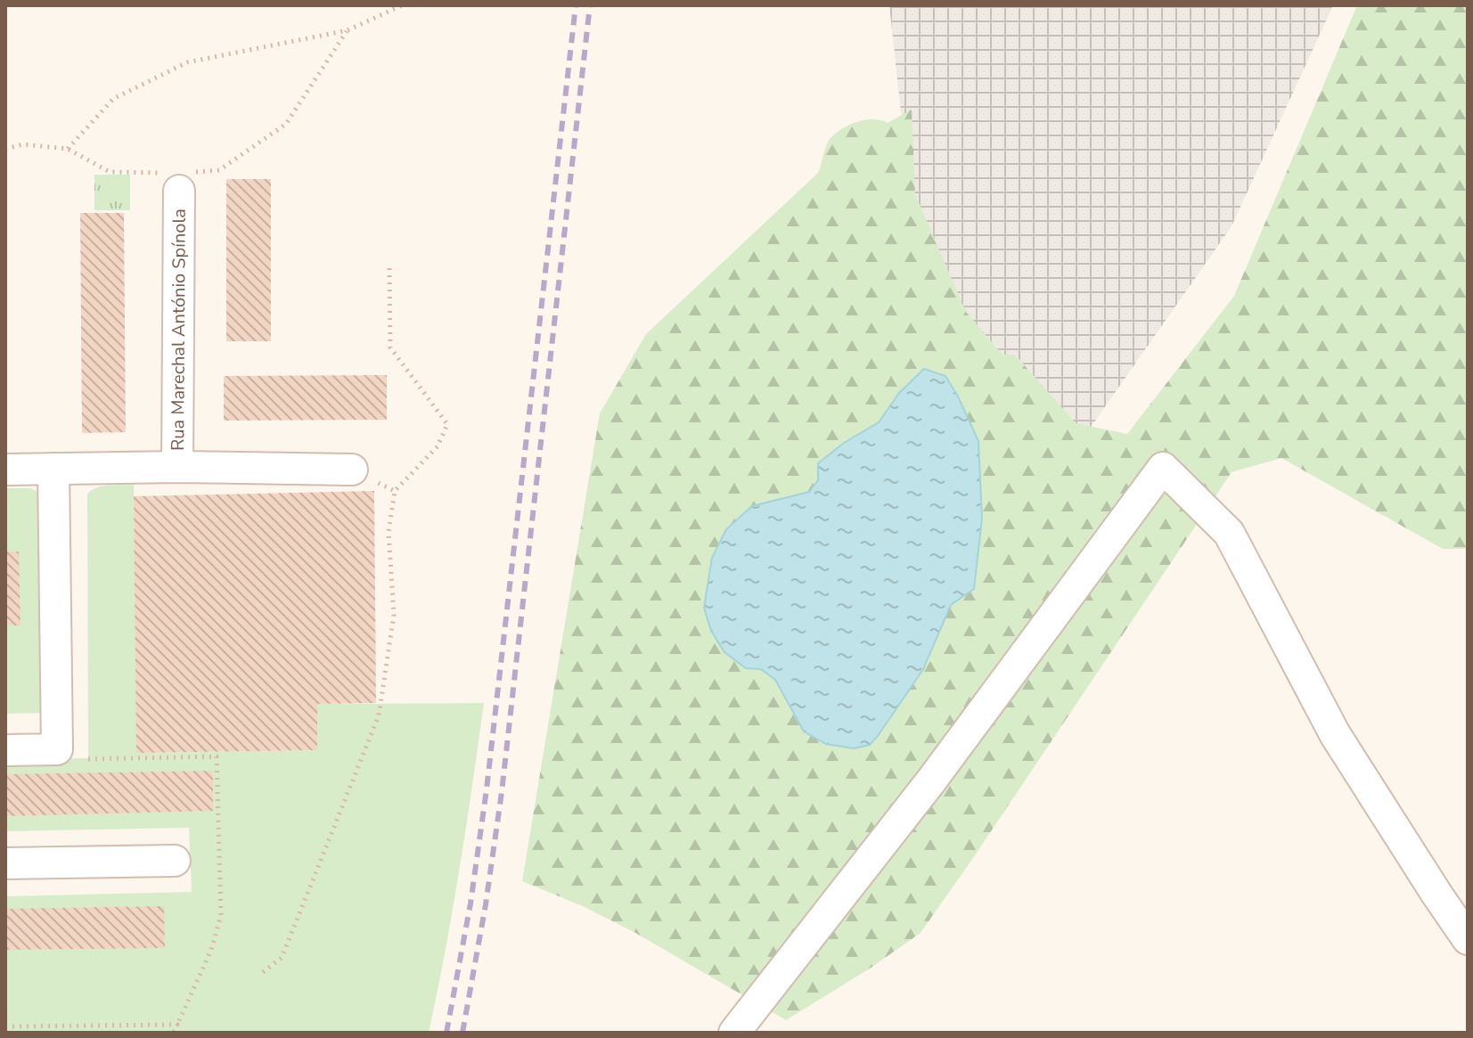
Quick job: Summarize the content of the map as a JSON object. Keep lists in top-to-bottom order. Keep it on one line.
{"streets":{"street":["Rua Marechal António Spínola"]}}
